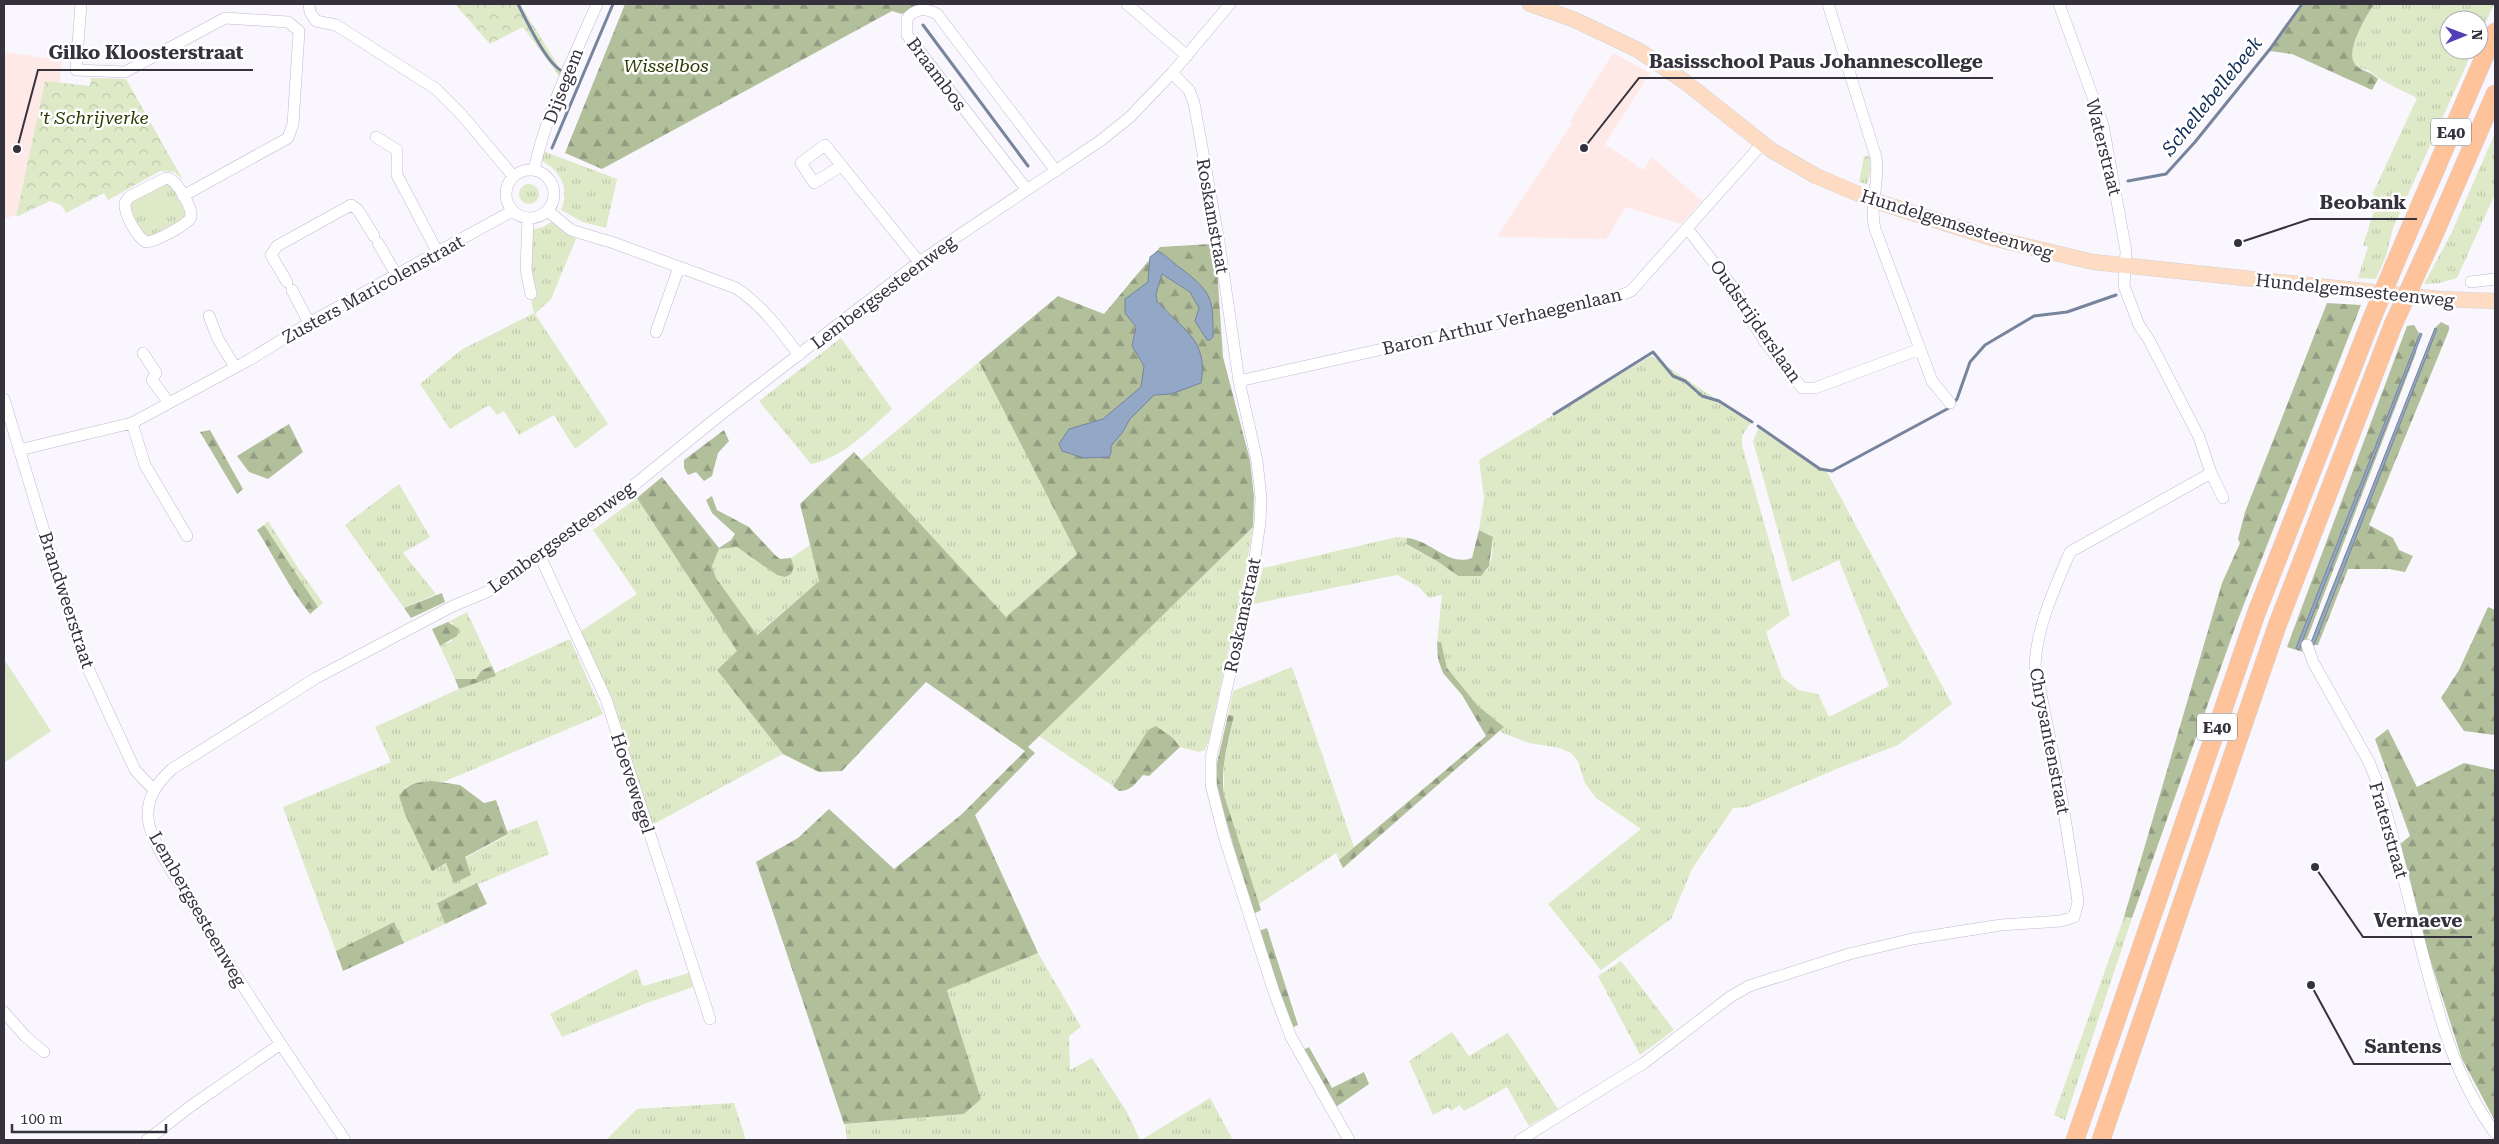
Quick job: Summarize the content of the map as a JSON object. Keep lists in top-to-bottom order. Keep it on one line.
{"streets":{"highway":["E40"],"main road":["Hundelgemsesteenweg"],"street":["Braambos","Dijsegem","Waterstraat","Roskamstraat","Zusters Maricolenstraat","Lembergsesteenweg","Baron Arthur Verhaegenlaan","Oudstrijderslaan","Brandweerstraat","Chrysantenstraat","Hoevewegel","Fraterstraat"]},"crossings":[["Braambos","Lembergsesteenweg"],["Dijsegem","Zusters Maricolenstraat"],["Waterstraat","Hundelgemsesteenweg"],["Roskamstraat","Lembergsesteenweg"],["Roskamstraat","Baron Arthur Verhaegenlaan"],["Hundelgemsesteenweg","Baron Arthur Verhaegenlaan"],["Zusters Maricolenstraat","Brandweerstraat"],["Lembergsesteenweg","Brandweerstraat"],["Lembergsesteenweg","Hoevewegel"],["Baron Arthur Verhaegenlaan","Oudstrijderslaan"]],"water":["Schellebellebeek"],"parks":["Wisselbos","'t Schrijverke"],"places":["Basisschool Paus Johannescollege","Gilko Kloosterstraat","Beobank","Vernaeve","Santens"],"scale_bar":"100 m","north":"right"}
